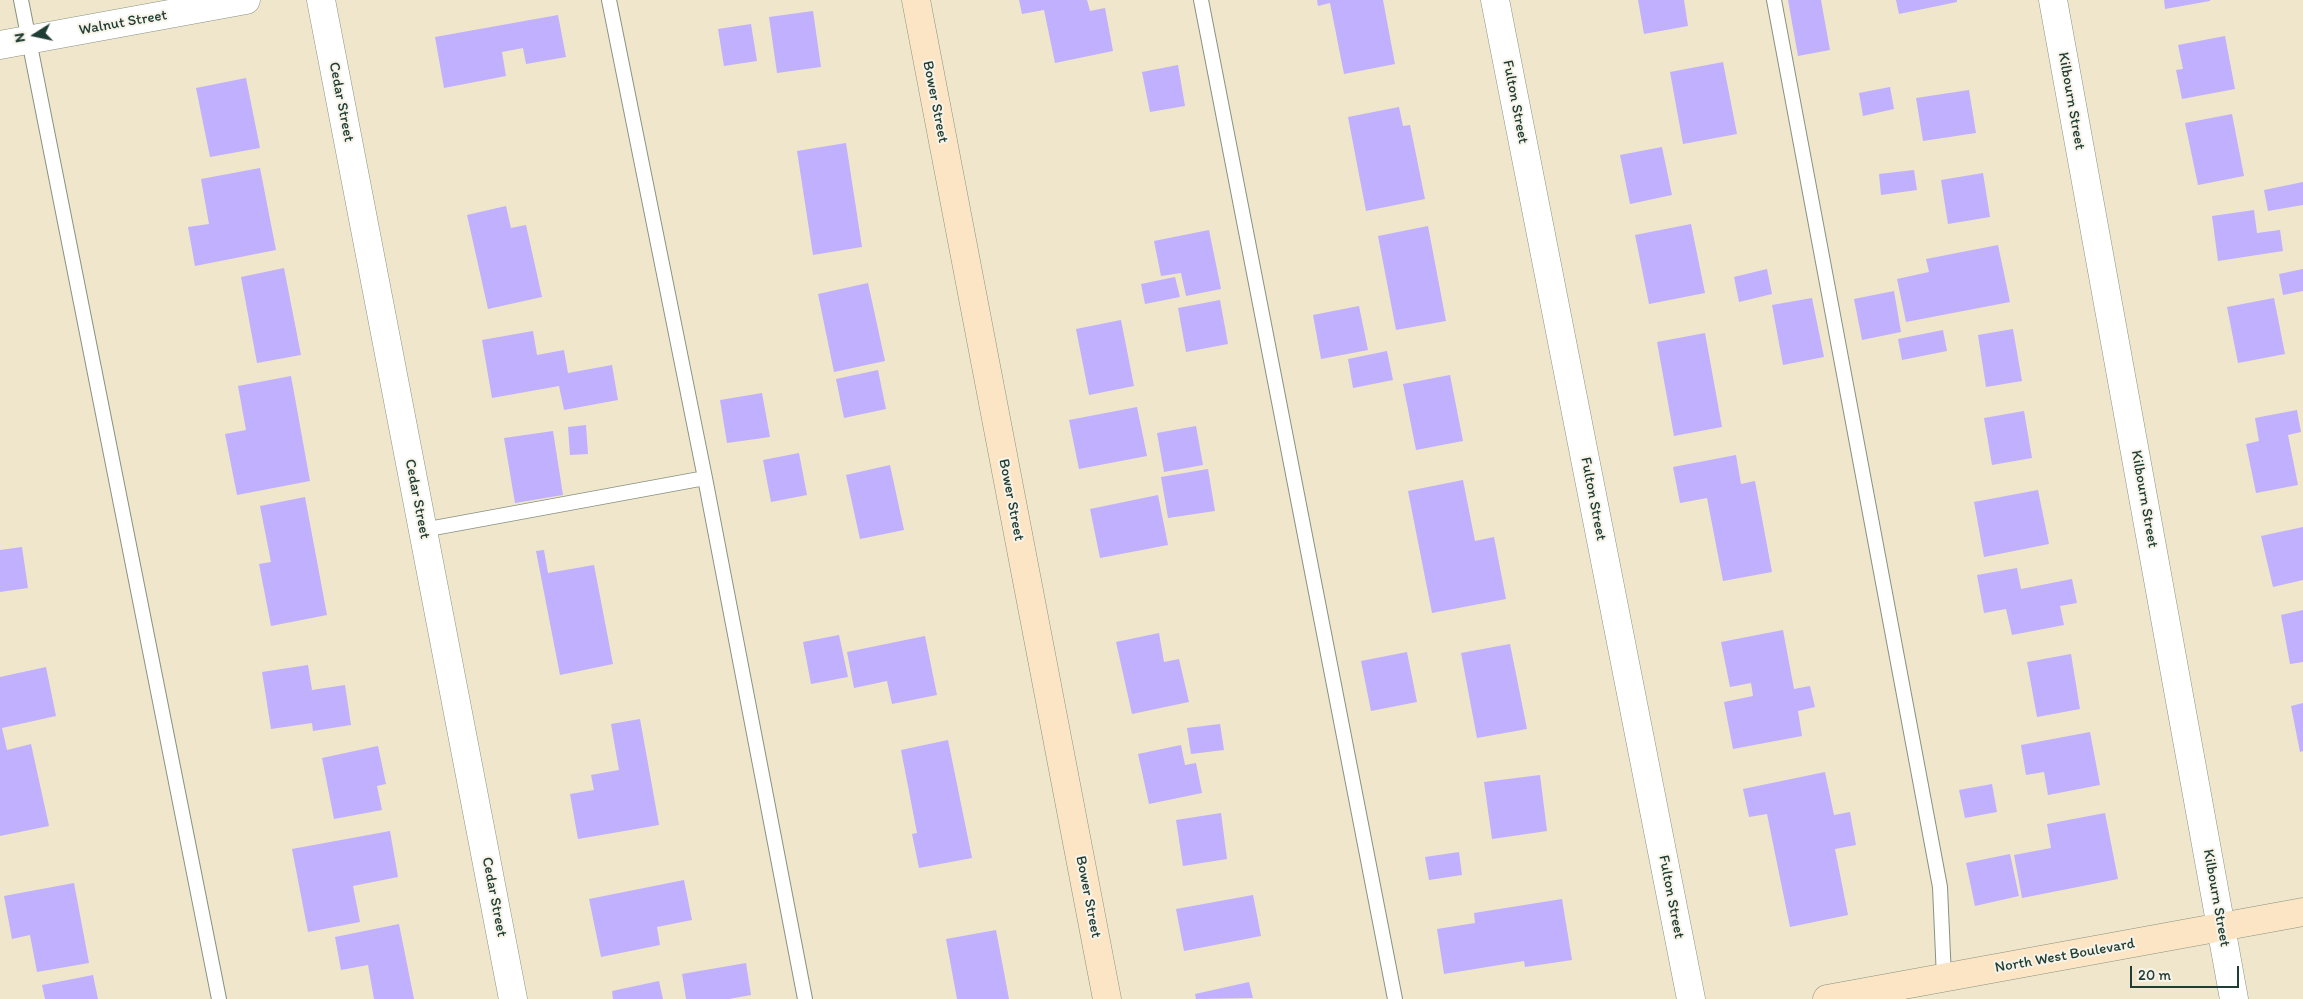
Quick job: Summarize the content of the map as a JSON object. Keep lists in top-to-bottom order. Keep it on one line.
{"streets":{"street":["Walnut Street","Kilbourn Street","Cedar Street","Bower Street","Fulton Street","North West Boulevard"]},"crossings":[["Kilbourn Street","North West Boulevard"]],"scale_bar":"20 m","north":"left"}
